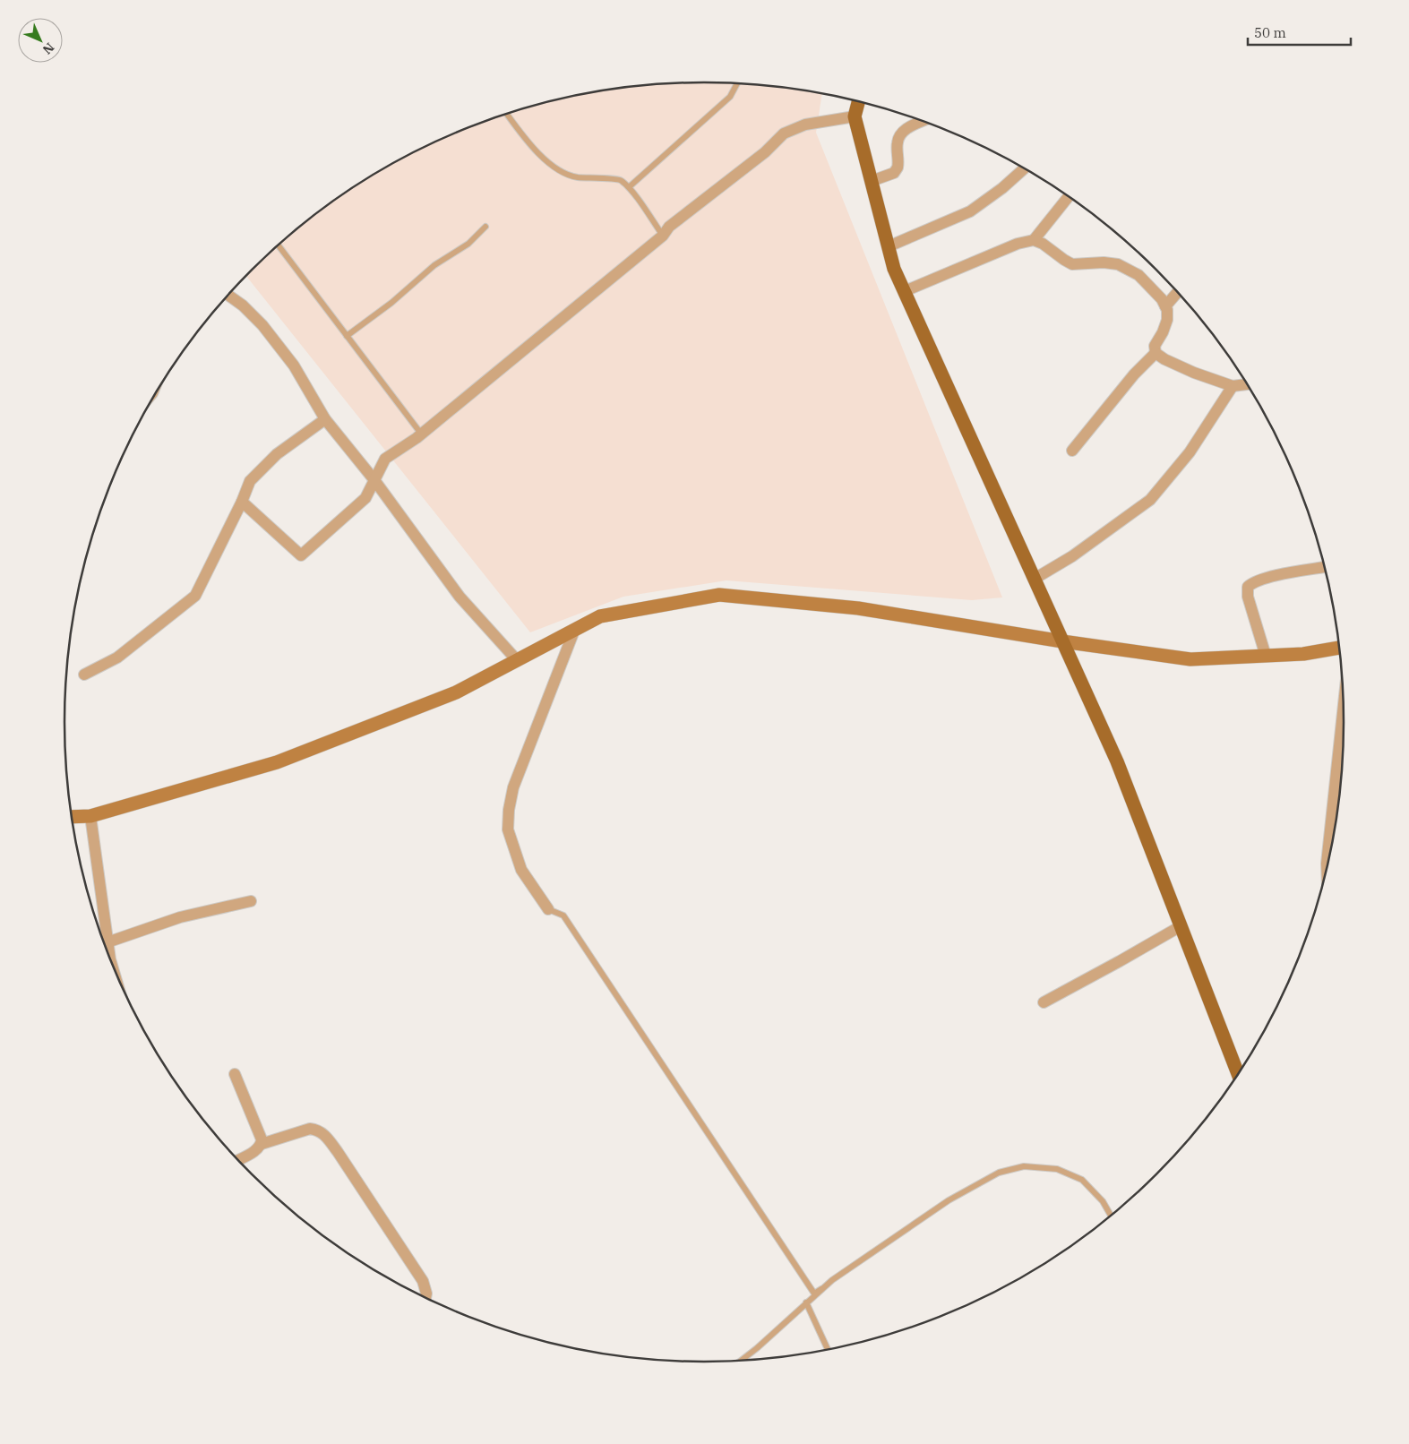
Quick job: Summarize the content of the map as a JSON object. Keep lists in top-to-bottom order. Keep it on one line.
{"scale_bar":"50 m","north":"bottom right"}
